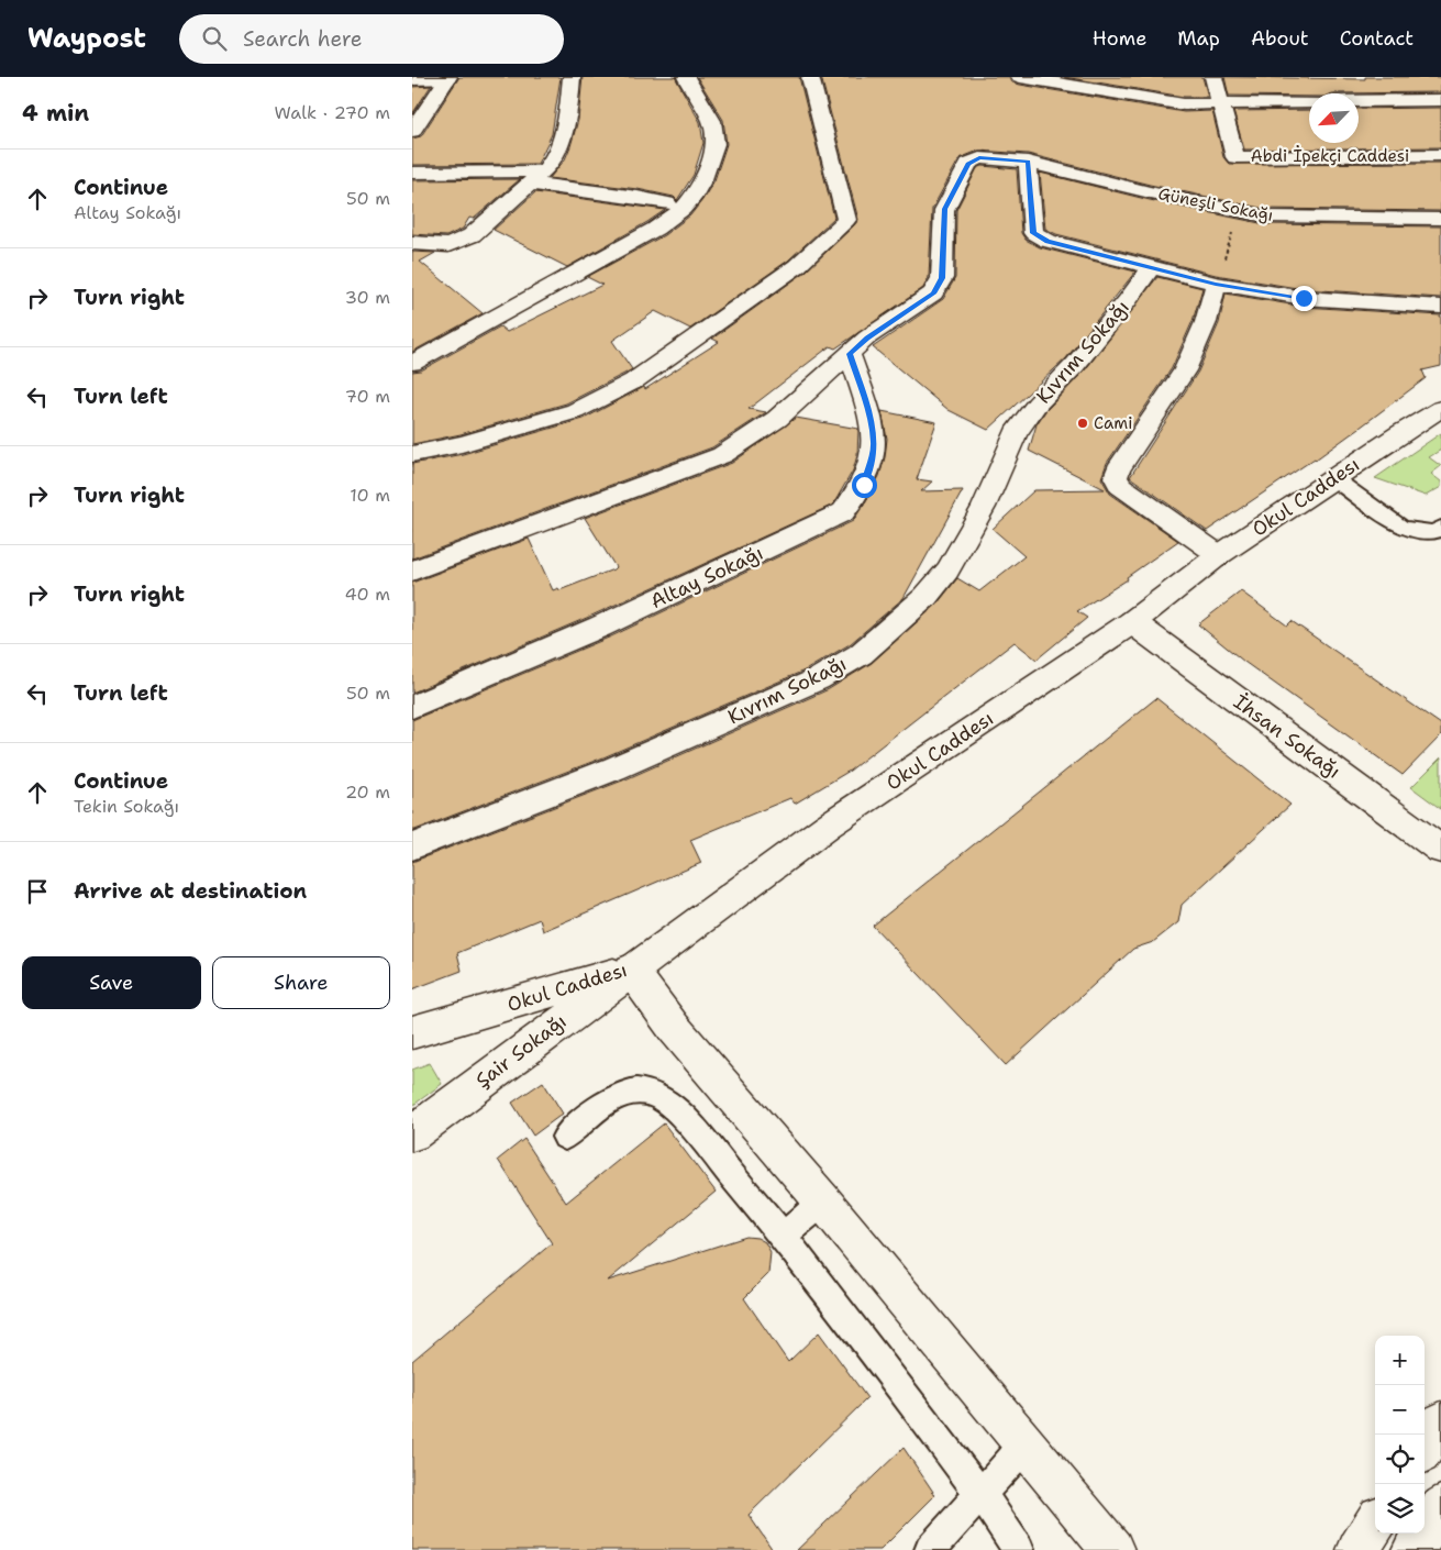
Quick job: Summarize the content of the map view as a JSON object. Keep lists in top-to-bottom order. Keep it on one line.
{"streets":{"street":["Abdi İpekçi Caddesi","Güneşli Sokağı","Kıvrım Sokağı","Okul Caddesı","Altay Sokağı","İhsan Sokağı","Şair Sokağı"]},"crossings":[["Güneşli Sokağı","Altay Sokağı"],["Okul Caddesı","İhsan Sokağı"],["Okul Caddesı","Şair Sokağı"]],"places":["Cami"],"north":"bottom left","page":{"header":"Waypost","search":"Search here","nav":["Home","Map","About","Contact"],"heading":["4 min","Walk · 270 m"],"list":[["Continue","Altay Sokağı","50 m"],["Turn right","30 m"],["Turn left","70 m"],["Turn right","10 m"],["Turn right","40 m"],["Turn left","50 m"],["Continue","Tekin Sokağı","20 m"],"Arrive at destination"],"buttons":["Save","Share"],"map_buttons":["+","−"]}}
